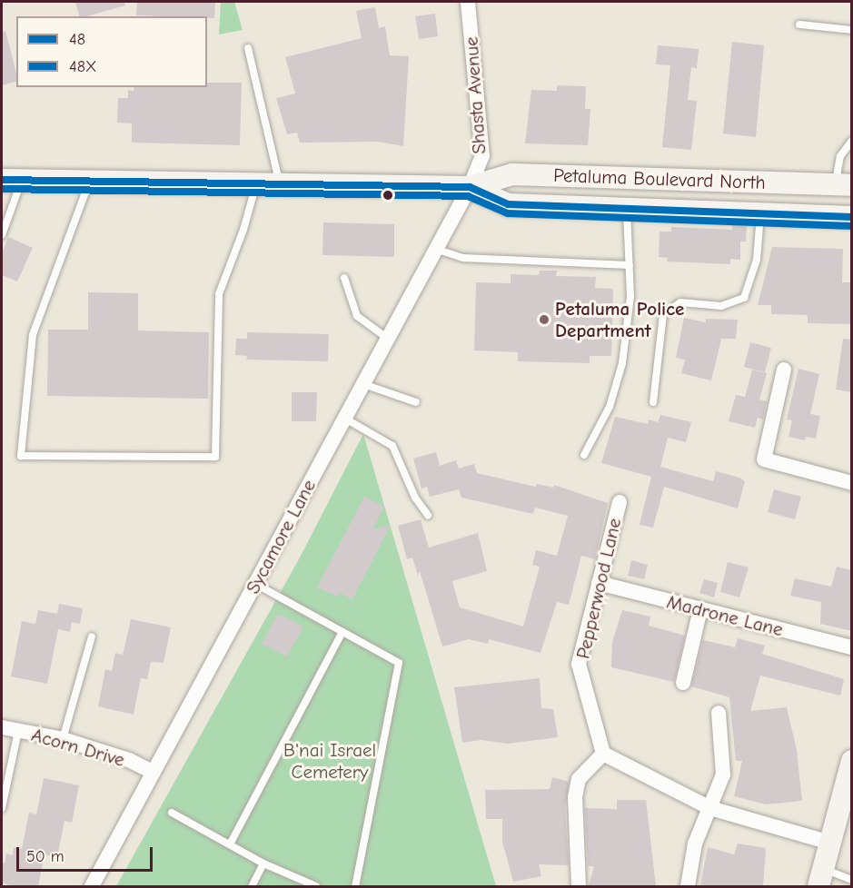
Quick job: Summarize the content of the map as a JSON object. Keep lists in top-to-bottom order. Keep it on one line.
{"streets":{"main road":["Petaluma Boulevard North"],"street":["Shasta Avenue","Sycamore Lane","Pepperwood Lane","Madrone Lane","Acorn Drive"]},"crossings":[["Shasta Avenue","Petaluma Boulevard North"],["Shasta Avenue","Sycamore Lane"],["Petaluma Boulevard North","Sycamore Lane"],["Sycamore Lane","Acorn Drive"],["Pepperwood Lane","Madrone Lane"]],"parks":["B'nai Israel Cemetery"],"places":["Petaluma Police Department"],"lines":["transit line 48","transit line 48X"],"legend":["48","48X"],"scale_bar":"50 m"}
